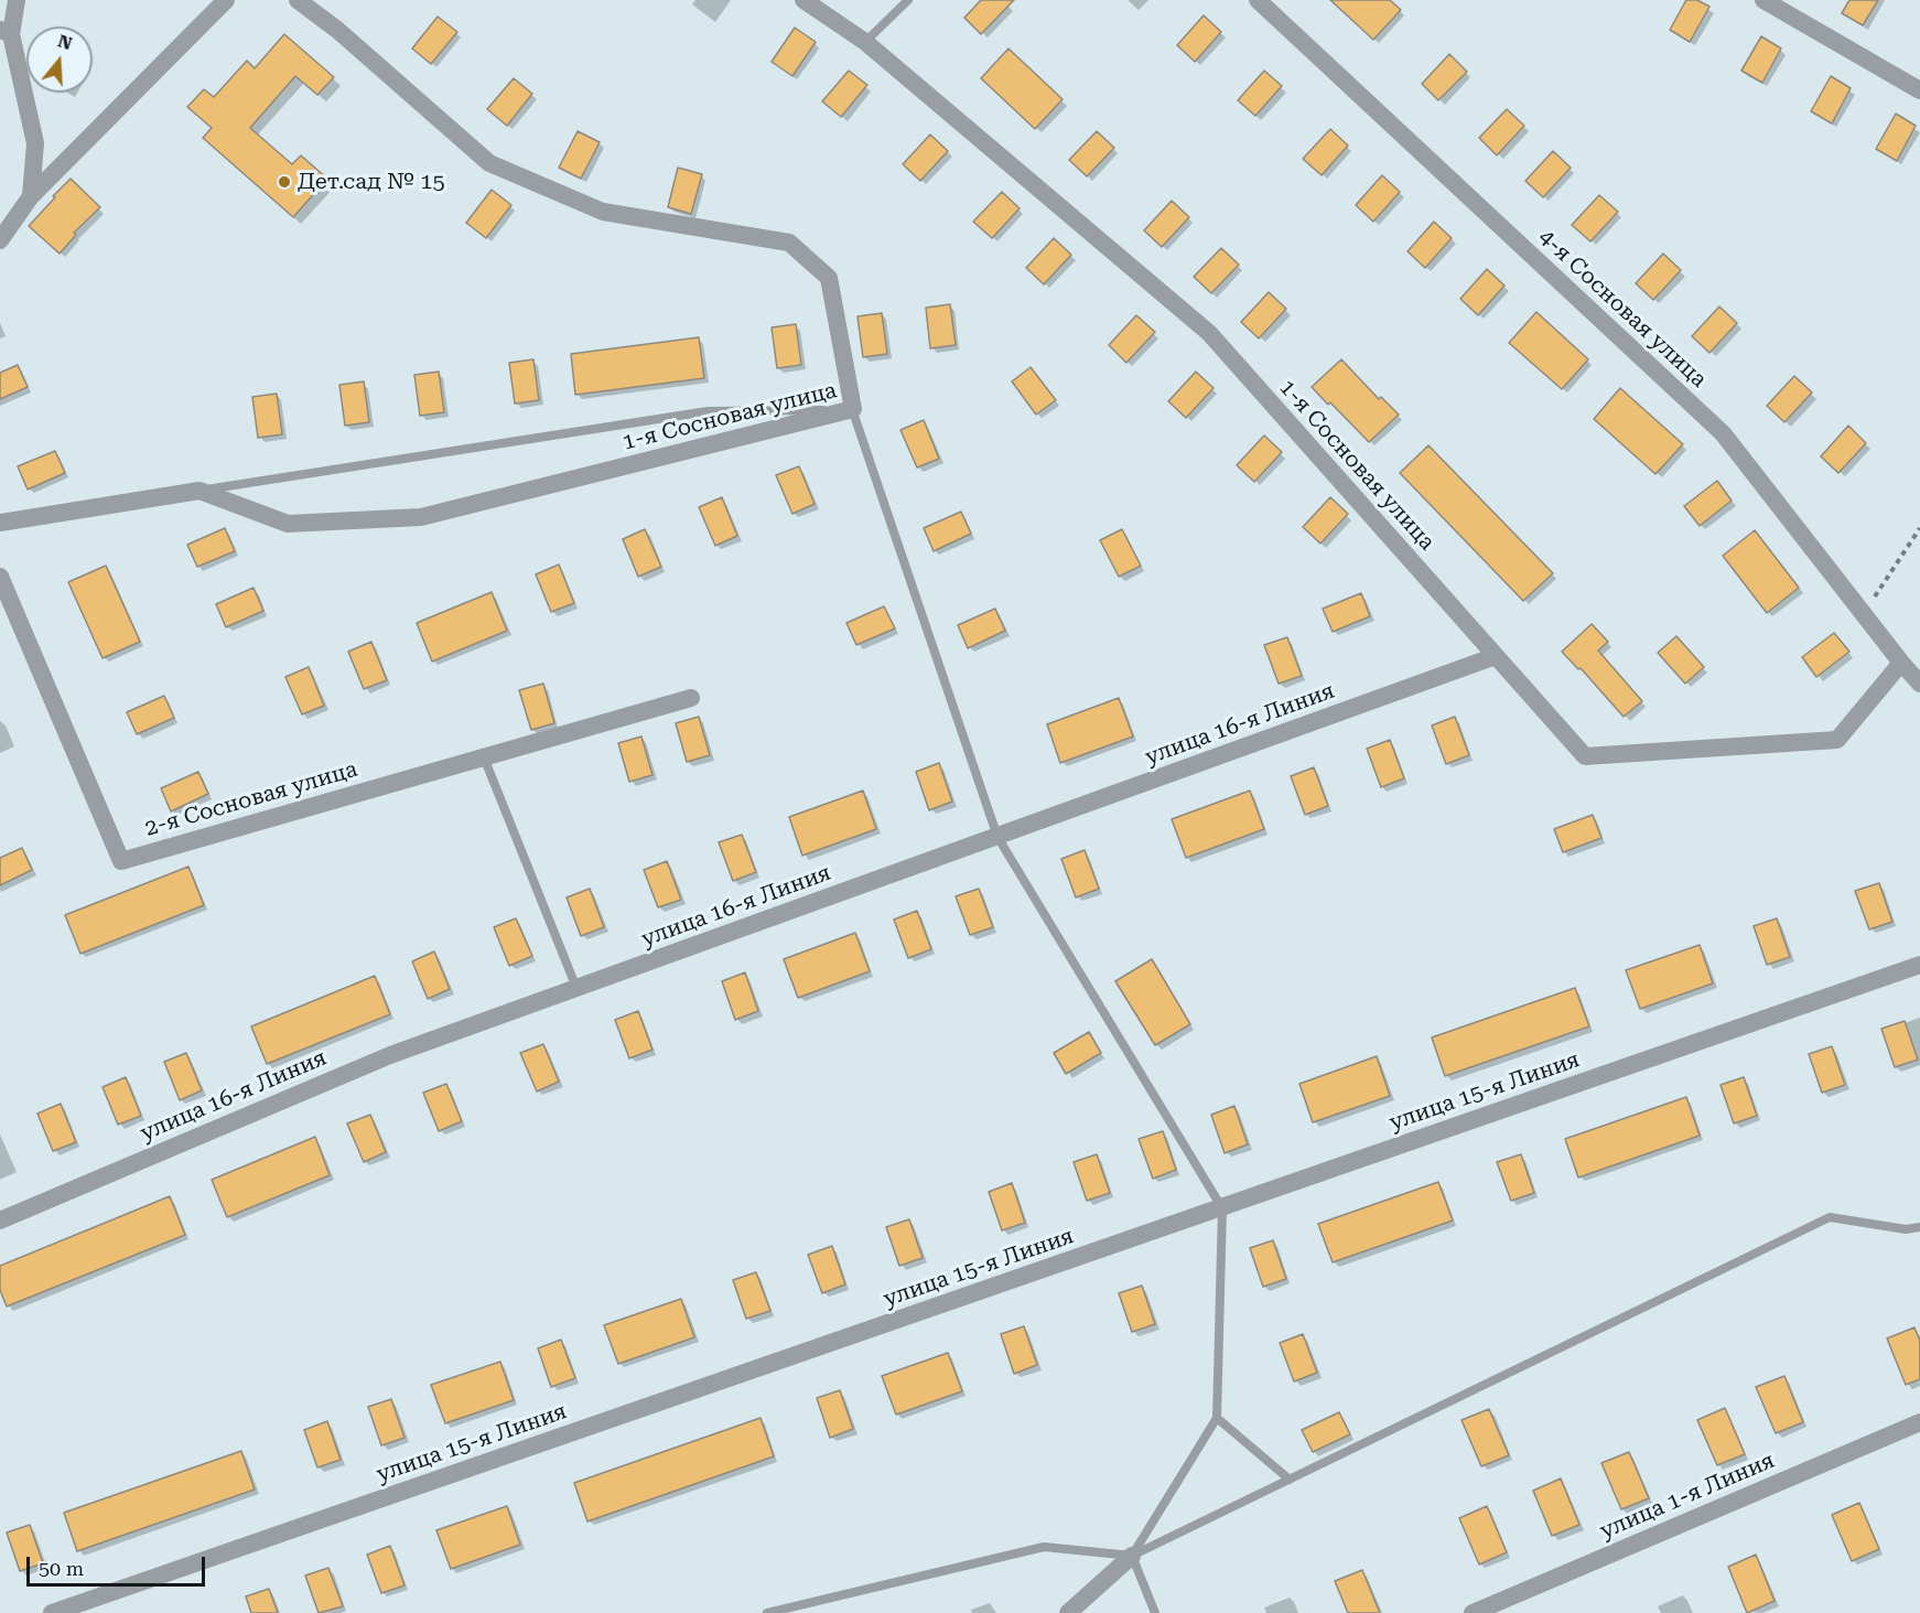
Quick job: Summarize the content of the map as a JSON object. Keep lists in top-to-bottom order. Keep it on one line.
{"streets":{"street":["4-я Сосновая улица","1-я Сосновая улица","улица 16-я Линия","2-я Сосновая улица","улица 15-я Линия","улица 1-я Линия"]},"crossings":[["4-я Сосновая улица","1-я Сосновая улица"],["1-я Сосновая улица","улица 16-я Линия"]],"places":["Дет.сад № 15"],"scale_bar":"50 m","north":"top"}
